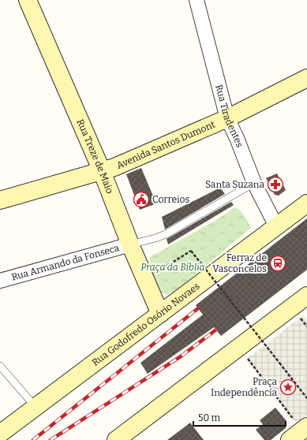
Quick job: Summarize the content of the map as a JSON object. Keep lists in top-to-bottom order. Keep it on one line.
{"streets":{"main road":["Avenida Santos Dumont","Rua Treze de Maio","Rua Godofredo Osório Novaes"],"street":["Rua Tiradentes","Rua Armando da Fonseca"]},"crossings":[["Rua Tiradentes","Avenida Santos Dumont"],["Rua Tiradentes","Rua Godofredo Osório Novaes"],["Avenida Santos Dumont","Rua Treze de Maio"],["Rua Treze de Maio","Rua Armando da Fonseca"],["Rua Treze de Maio","Rua Godofredo Osório Novaes"]],"parks":["Praça da Bíblia"],"places":{"pharmacy":["Santa Suzana"],"public building":["Correios"],"station":["Ferraz de Vasconcelos"],"place":["Praça Independência"]},"scale_bar":"50 m"}
